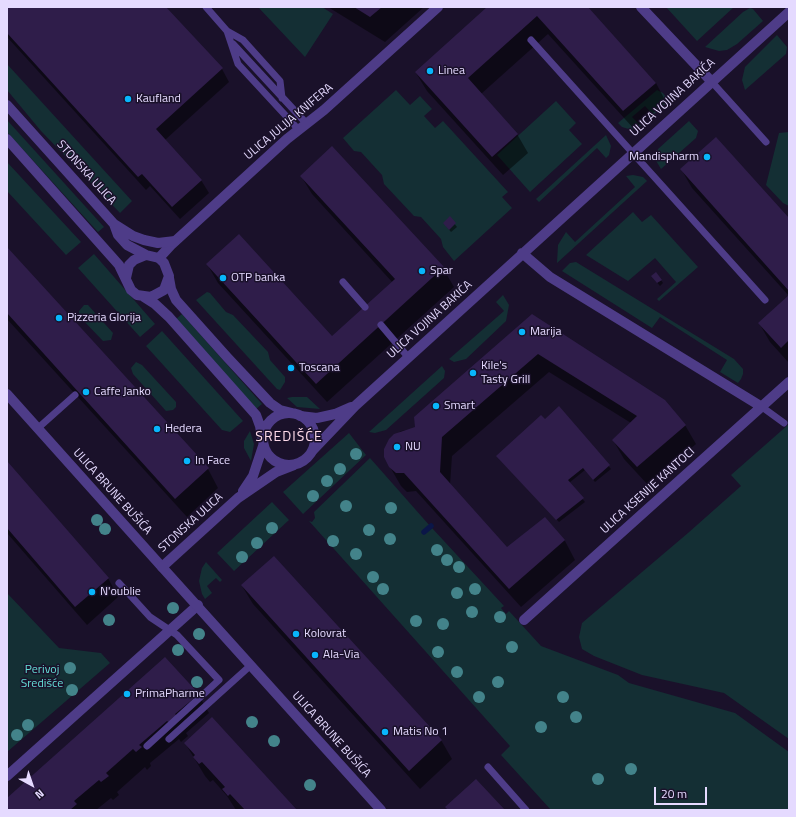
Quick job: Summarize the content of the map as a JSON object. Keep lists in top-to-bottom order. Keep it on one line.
{"streets":{"street":["ULICA VOJINA BAKIĆA","ULICA JULIJA KNIFERA","STONSKA ULICA","ULICA KSENIJE KANTOCI","ULICA BRUNE BUŠIĆA"]},"crossings":[["ULICA VOJINA BAKIĆA","STONSKA ULICA"],["ULICA JULIJA KNIFERA","STONSKA ULICA"],["STONSKA ULICA","ULICA BRUNE BUŠIĆA"]],"districts":["SREDIŠĆE"],"parks":["Perivoj Središće"],"places":["Linea","Kaufland","Mandispharm","Spar","OTP banka","Pizzeria Glorija","Marija","Toscana","Kile's Tasty Grill","Caffe Janko","Smart","Hedera","NU","In Face","N'oublie","Kolovrat","Ala-Via","PrimaPharme","Matis No 1"],"scale_bar":"20 m","north":"bottom right"}
